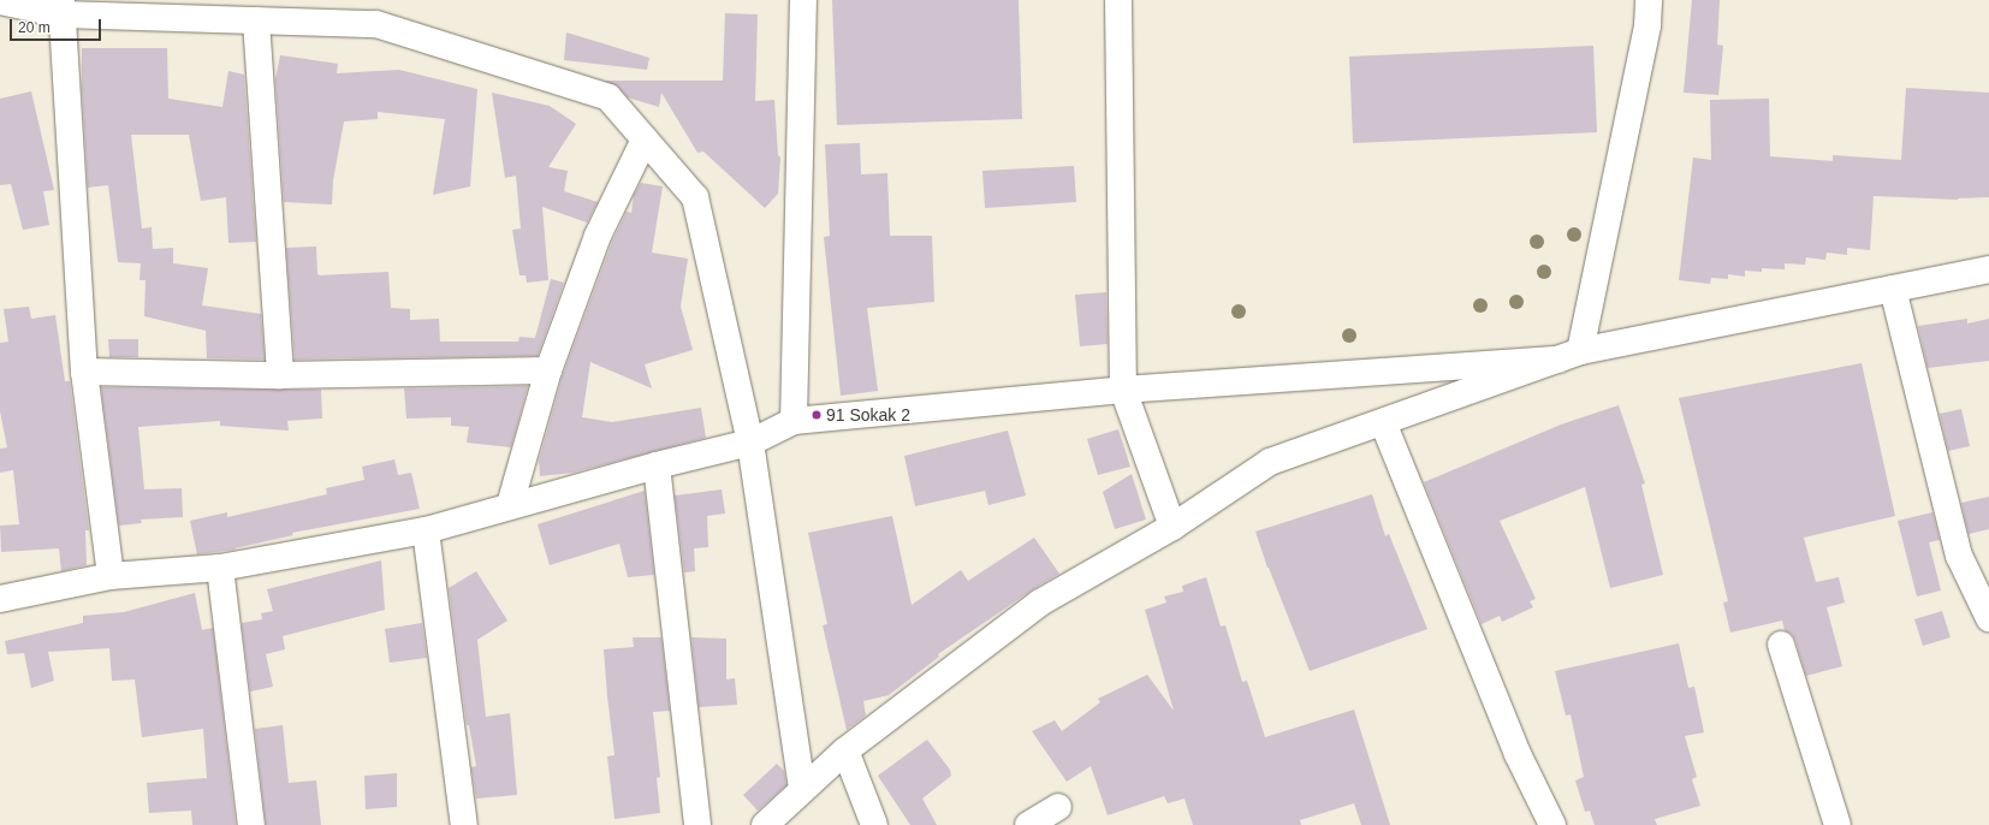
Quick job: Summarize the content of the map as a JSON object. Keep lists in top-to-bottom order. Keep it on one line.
{"places":["91 Sokak 2"],"scale_bar":"20 m"}
